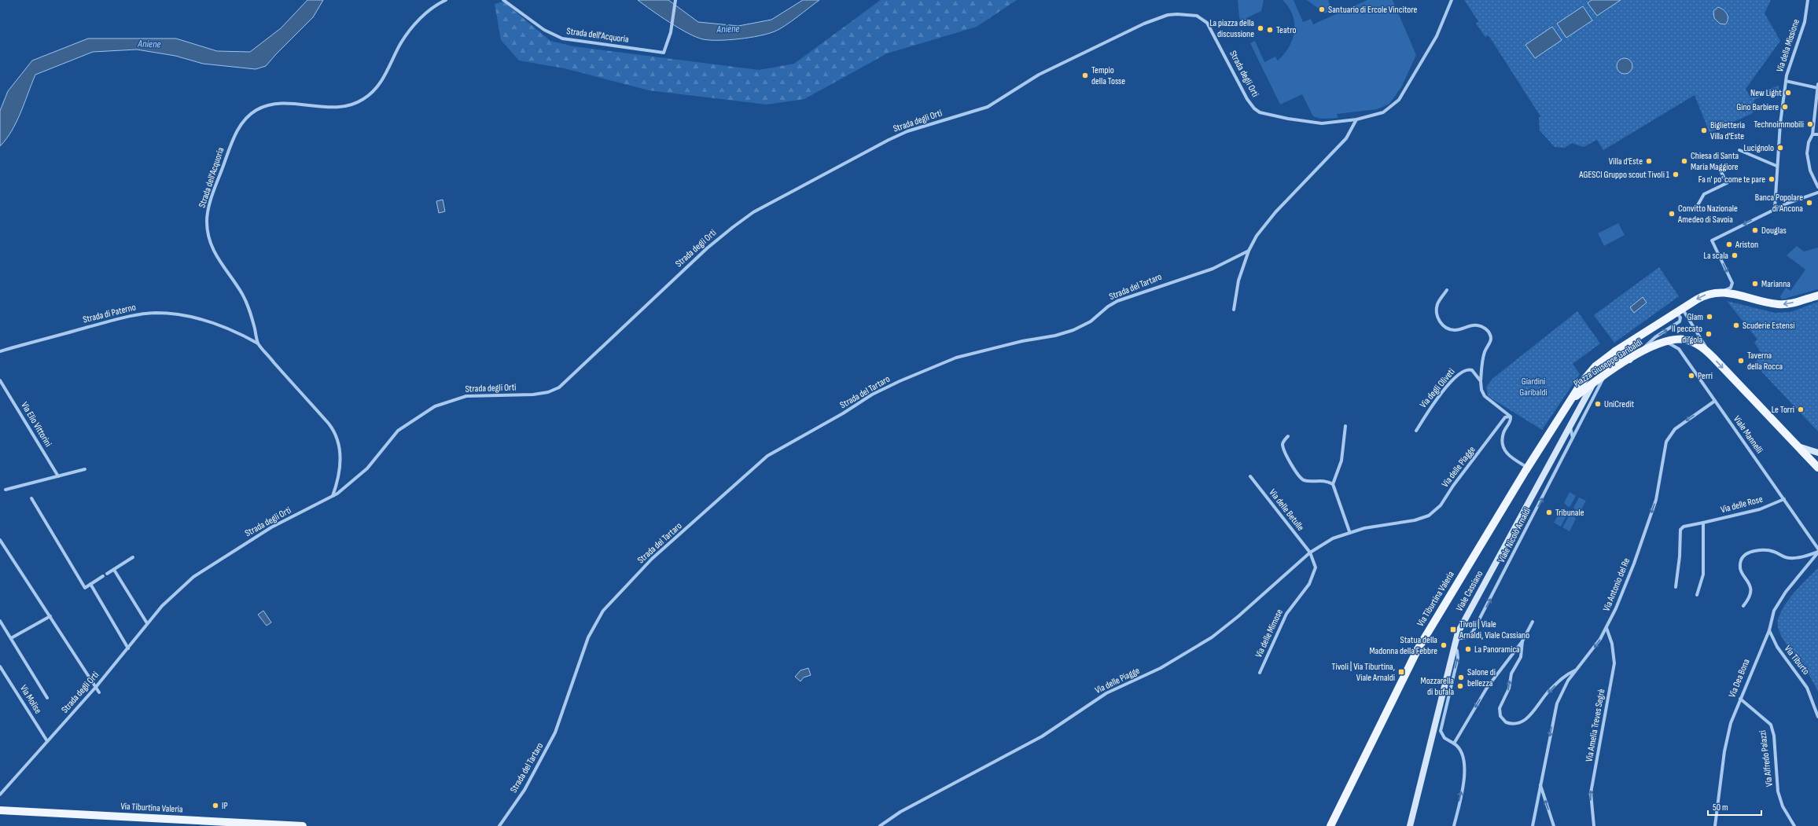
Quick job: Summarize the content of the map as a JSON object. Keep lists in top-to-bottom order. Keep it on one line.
{"streets":{"main road":["Piazza Giuseppe Garibaldi","Via Tiburtina Valeria"],"street":["Strada dell'Acquoria","Via della Missione","Strada degli Orti","Strada del Tartaro","Strada di Paterno","Via degli Oliveti","Via Elio Vittorini","Viale Mannelli","Via delle Piagge","Via delle Rose","Via delle Betulle","Viale Nicolò Arnaldi","Via Antonio del Re","Viale Cassiano","Via delle Mimose","Via Tiburto","Via Dea Bona","Via Molise","Via Amelia Treves Segrè","Via Alfredo Palazzi"]},"crossings":[["Strada dell'Acquoria","Strada degli Orti"],["Strada dell'Acquoria","Strada di Paterno"],["Strada degli Orti","Via Molise"],["Piazza Giuseppe Garibaldi","Viale Mannelli"],["Piazza Giuseppe Garibaldi","Viale Nicolò Arnaldi"],["Piazza Giuseppe Garibaldi","Viale Cassiano"],["Piazza Giuseppe Garibaldi","Via Tiburtina Valeria"],["Via degli Oliveti","Via delle Piagge"],["Viale Mannelli","Via delle Rose"],["Viale Mannelli","Via Antonio del Re"],["Via delle Piagge","Via delle Betulle"],["Via delle Piagge","Via delle Mimose"],["Via delle Betulle","Via delle Mimose"],["Viale Nicolò Arnaldi","Viale Cassiano"],["Via Antonio del Re","Via Amelia Treves Segrè"],["Via Tiburto","Via Dea Bona"],["Via Dea Bona","Via Alfredo Palazzi"]],"one_way":["Viale Nicolò Arnaldi","Via Antonio del Re","Via Amelia Treves Segrè"],"water":["Aniene"],"parks":["Giardini Garibaldi"],"places":{"other":["Santuario di Ercole Vincitore","La piazza della discussione","Teatro","Tempio della Tosse","New Light","Gino Barbiere","Technoimmobili","Biglietteria Villa d'Este","Lucignolo","Villa d'Este","Chiesa di Santa Maria Maggiore","AGESCI Gruppo scout Tivoli 1","Fa n' po' come te pare","Banca Popolare di Ancona","Convitto Nazionale Amedeo di Savoia","Douglas","Ariston","La scala","Marianna","Glam","Scuderie Estensi","Il peccato di gola","Taverna della Rocca","Perri","UniCredit","Le Torri","Tribunale","Statua della Madonna della Febbre","La Panoramica","Salone di bellezza","Mozzarella di bufala","IP"],"transit":["Tivoli | Viale Arnaldi, Viale Cassiano","Tivoli | Via Tiburtina, Viale Arnaldi"]},"scale_bar":"50 m"}
